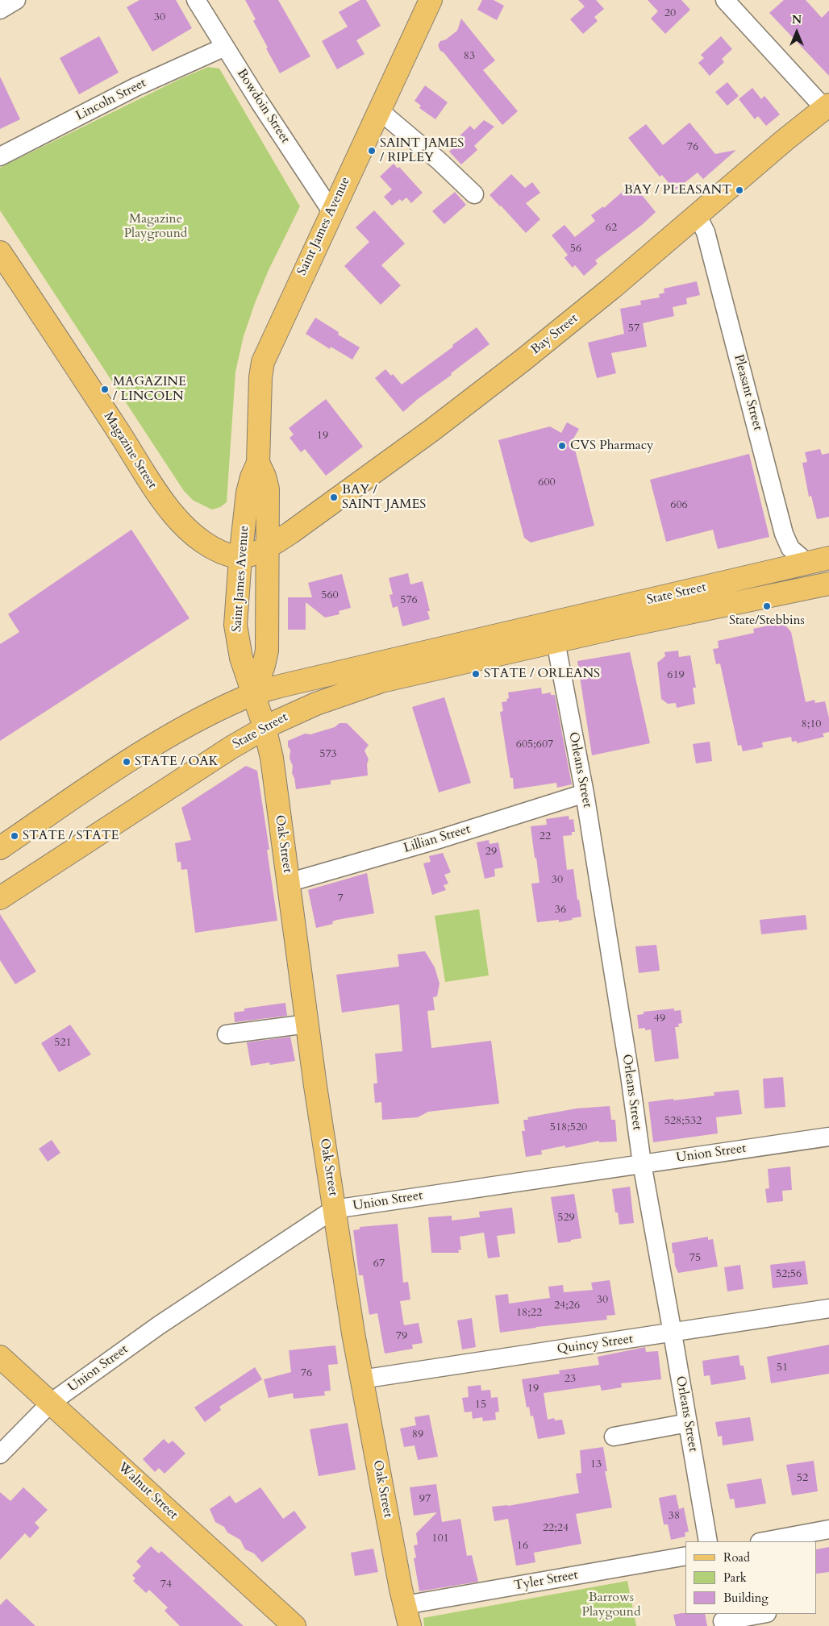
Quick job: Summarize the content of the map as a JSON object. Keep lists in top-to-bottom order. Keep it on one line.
{"streets":{"main road":["Saint James Avenue","Bay Street","Magazine Street","State Street","Oak Street","Walnut Street"],"street":["Lincoln Street","Bowdoin Street","Pleasant Street","Orleans Street","Lillian Street","Union Street","Quincy Street","Tyler Street"]},"crossings":[["Lincoln Street","Bowdoin Street"],["Bowdoin Street","Saint James Avenue"],["Saint James Avenue","Bay Street"],["Saint James Avenue","Magazine Street"],["Saint James Avenue","State Street"],["Saint James Avenue","Oak Street"],["Bay Street","Pleasant Street"],["Pleasant Street","State Street"],["State Street","Orleans Street"],["State Street","Oak Street"],["Orleans Street","Lillian Street"],["Orleans Street","Union Street"],["Orleans Street","Quincy Street"],["Lillian Street","Oak Street"],["Oak Street","Union Street"],["Oak Street","Quincy Street"],["Oak Street","Tyler Street"],["Union Street","Walnut Street"]],"parks":["Magazine Playground","Barrows Playgound"],"places":["SAINT JAMES / RIPLEY","BAY / PLEASANT","MAGAZINE / LINCOLN","CVS Pharmacy","BAY / SAINT JAMES","State/Stebbins","STATE / ORLEANS","STATE / OAK","STATE / STATE"],"house_numbers":["20","30","83","76","62","56","57","19","600","606","560","576","619","8;10","605;607","573","22","29","30","7","36","49","521","528;532","518;520","529","75","67","52;56","30","24;26","18;22","79","51","76","23","19","15","89","13","52","97","38","22;24","101","16","74"],"legend":["Road","Park","Building"],"north":"top"}
